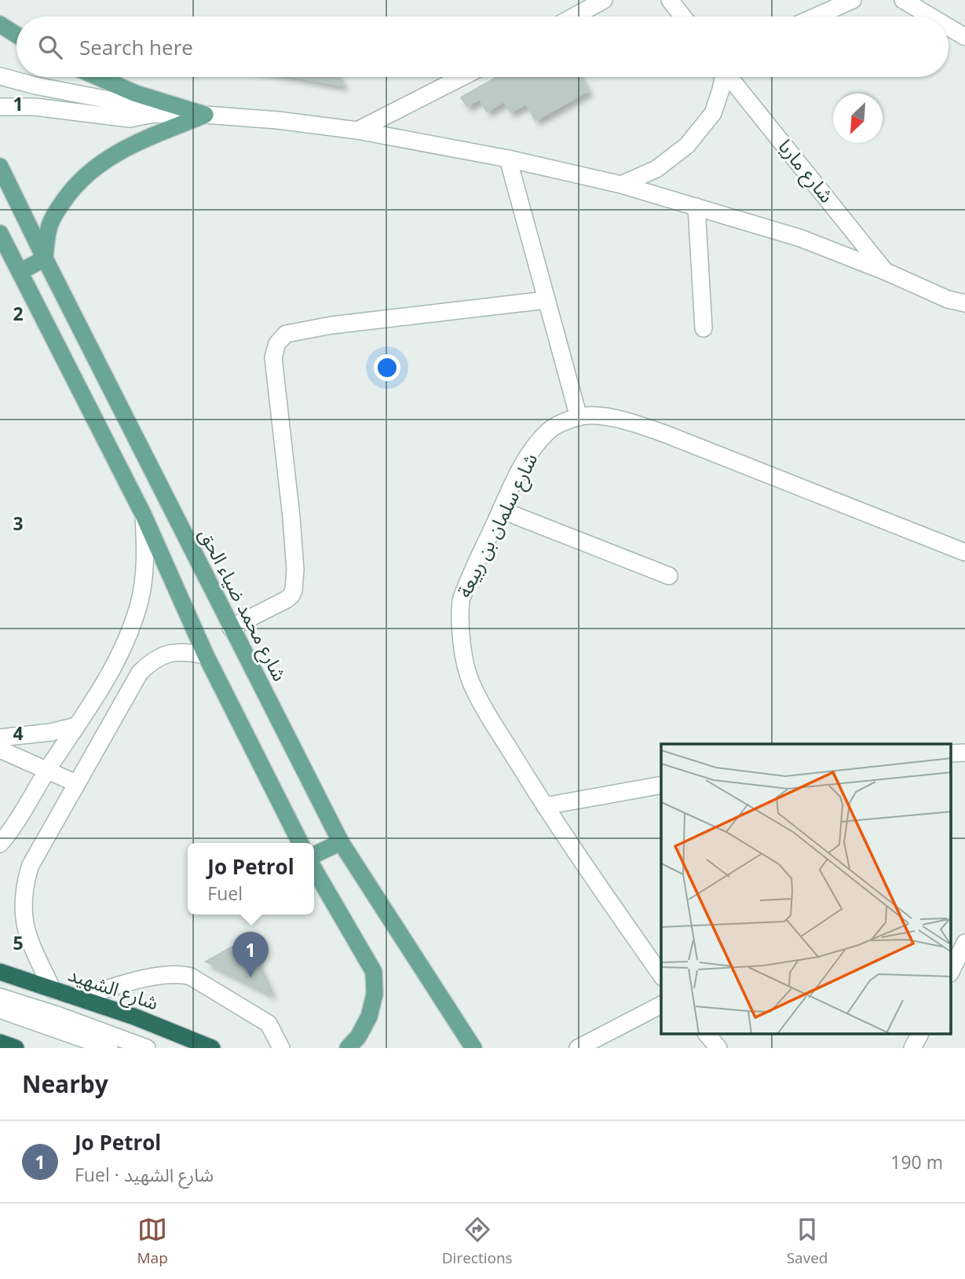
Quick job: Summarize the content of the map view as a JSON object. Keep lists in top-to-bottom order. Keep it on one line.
{"streets":{"highway":["شارع الشهيد"],"main road":["شارع محمد ضياء الحق"],"street":["شارع ماريا","شارع سلمان بن ربيعة"]},"north":"bottom left","page":{"search":"Search here","popup":["Jo Petrol","Fuel"],"pins":"1","heading":"Nearby","list":[{"mark":"1","name":"Jo Petrol","note":"Fuel · شارع الشهيد","value":"190 m"}],"nav":["Map","Directions","Saved"]},"grid":{"rows":["1","2","3","4","5"]}}
